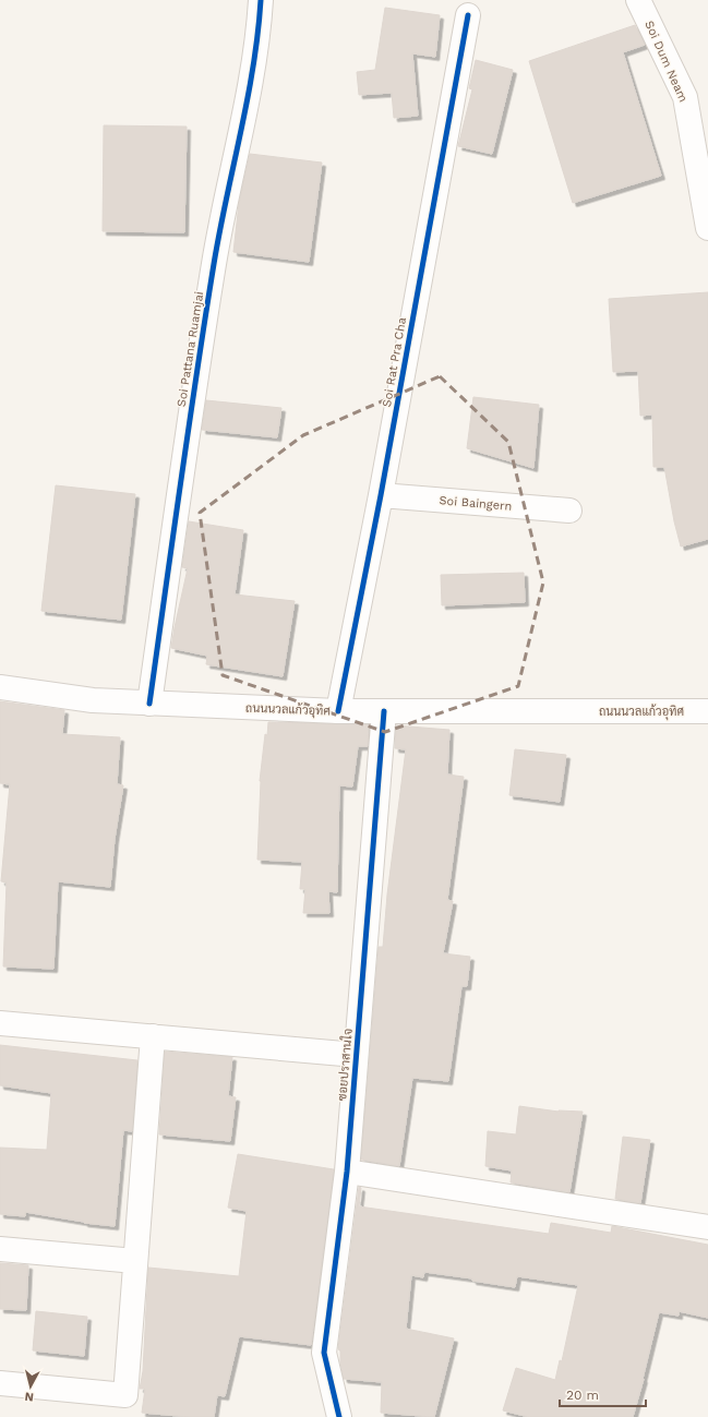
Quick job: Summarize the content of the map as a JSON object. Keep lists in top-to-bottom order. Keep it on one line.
{"streets":{"street":["Soi Dum Neam","Soi Pattana Ruamjai","Soi Rat Pra Cha","Soi Baingern","ถนนนวลแก้วอุทิศ","ซอยปราสานใจ"]},"crossings":[["Soi Pattana Ruamjai","ถนนนวลแก้วอุทิศ"],["Soi Rat Pra Cha","Soi Baingern"],["Soi Rat Pra Cha","ถนนนวลแก้วอุทิศ"],["ถนนนวลแก้วอุทิศ","ซอยปราสานใจ"]],"scale_bar":"20 m","north":"bottom"}
